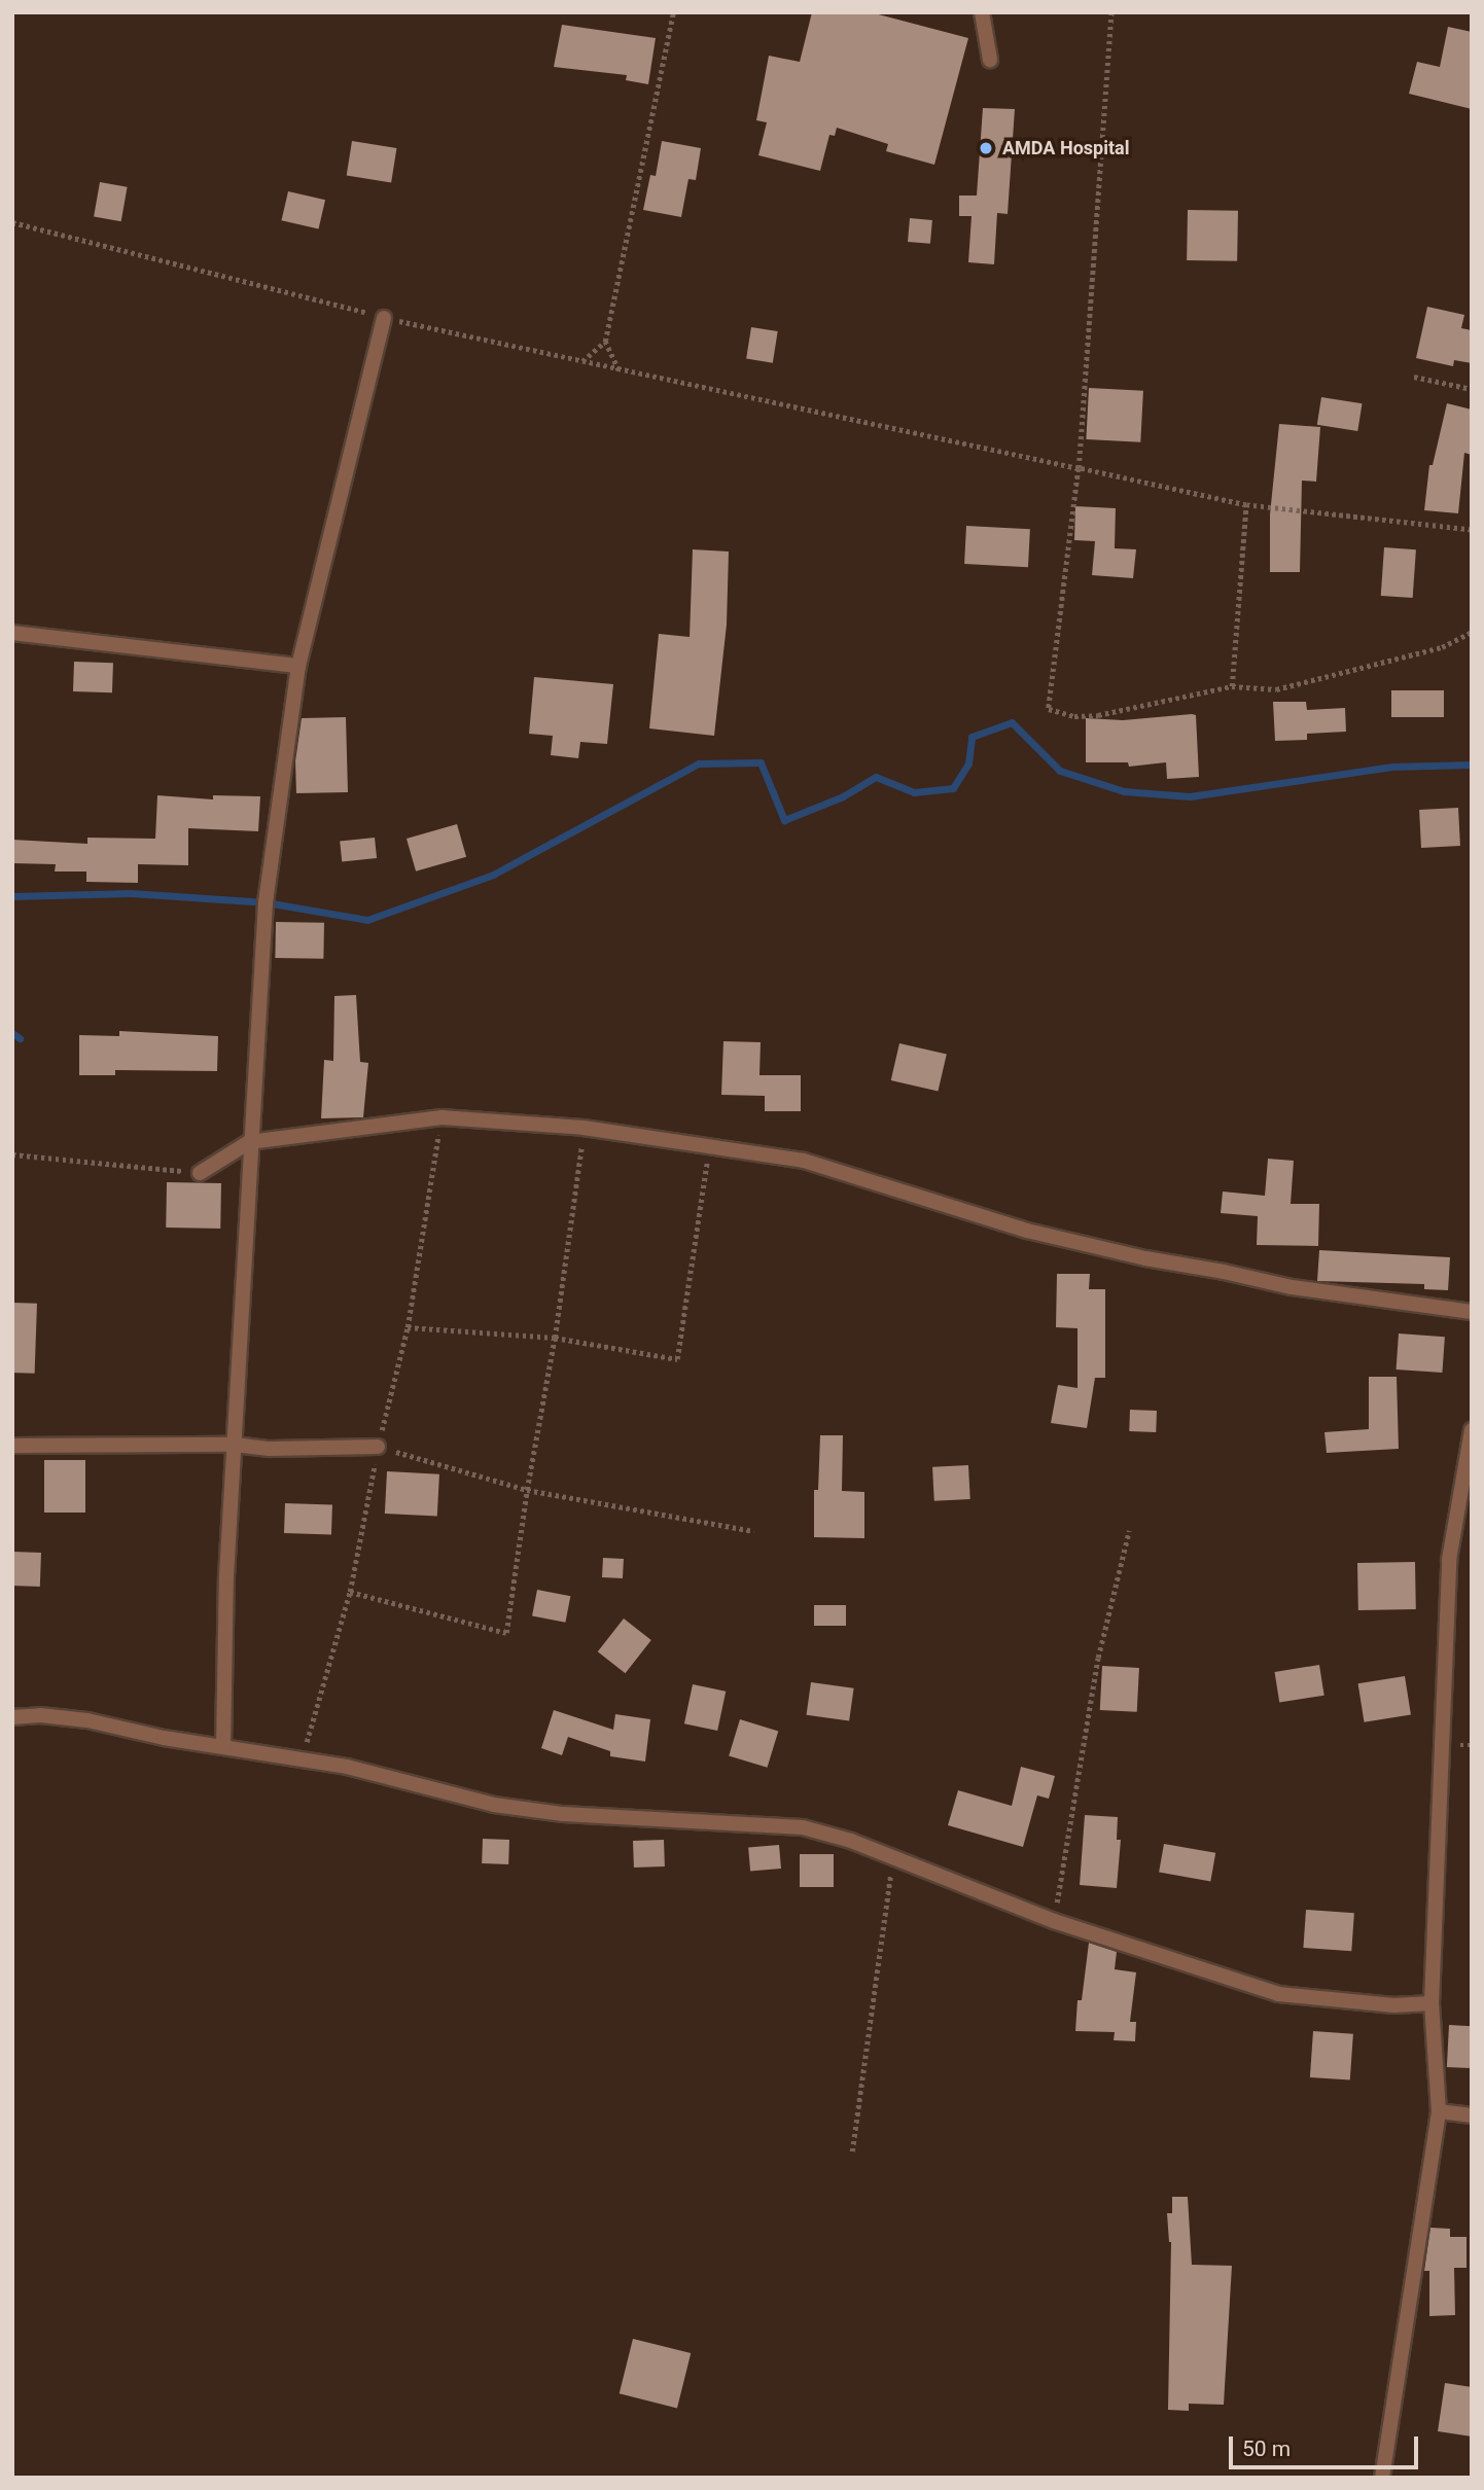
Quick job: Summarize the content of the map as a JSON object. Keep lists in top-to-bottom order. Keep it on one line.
{"places":["AMDA Hospital"],"scale_bar":"50 m"}
